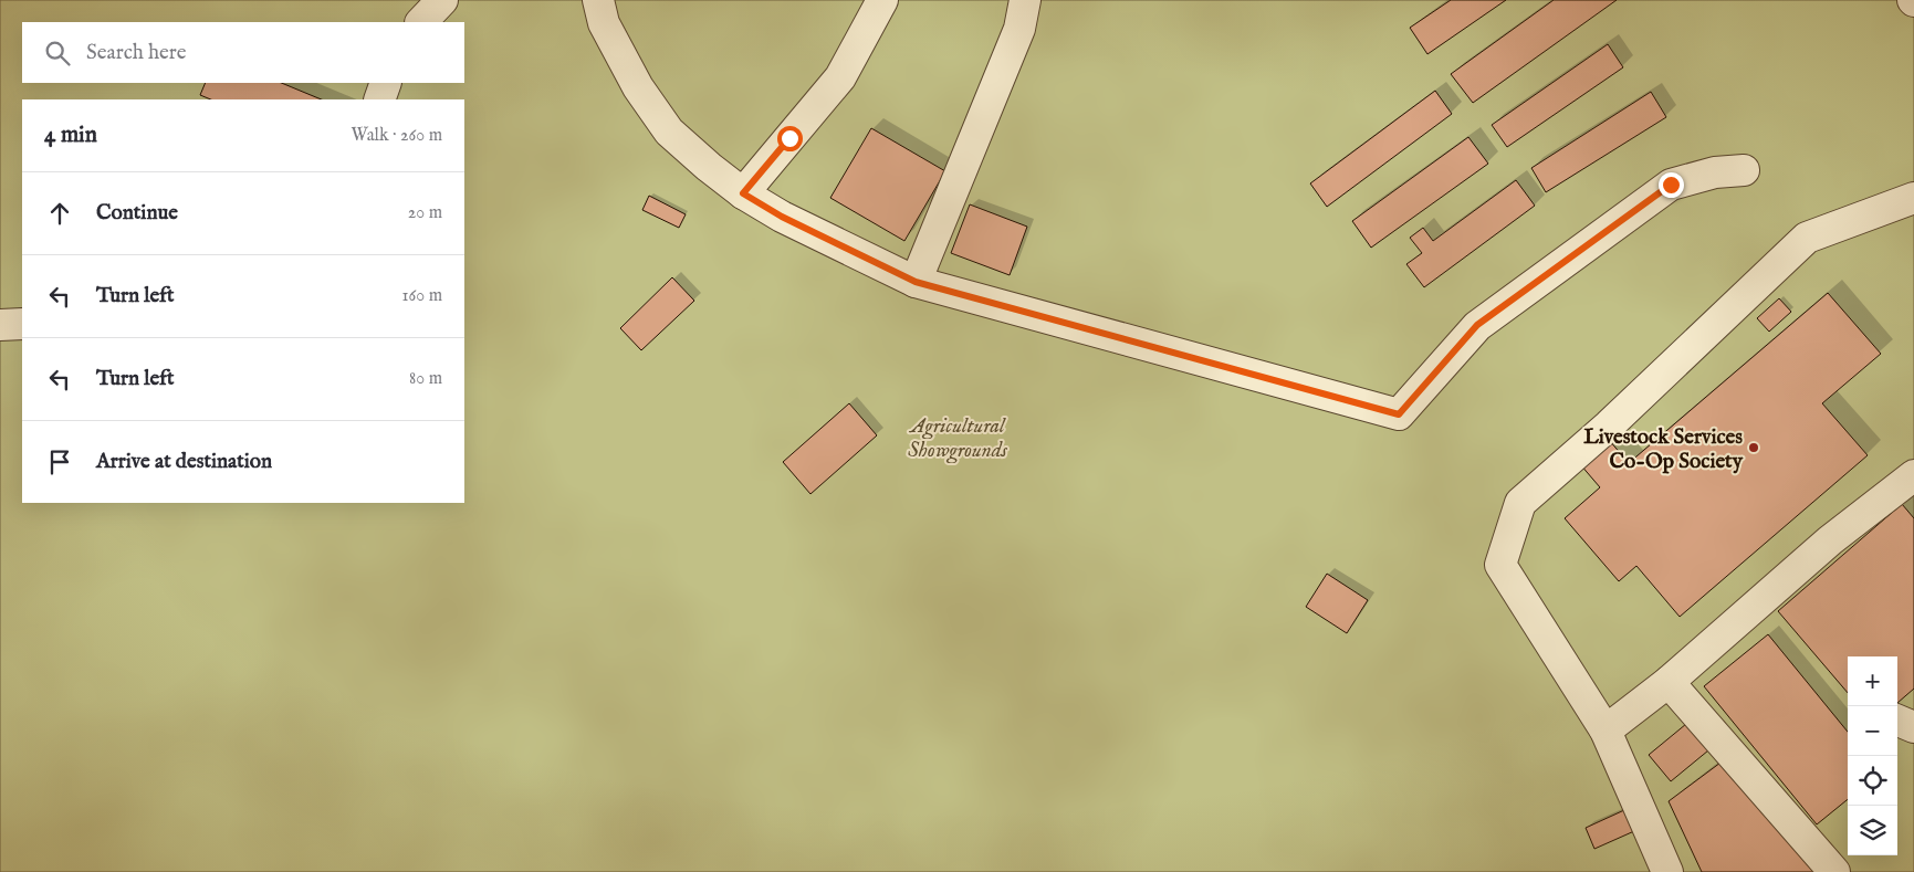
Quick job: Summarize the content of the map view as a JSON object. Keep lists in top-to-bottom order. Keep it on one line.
{"parks":["Agricultural Showgrounds"],"places":["Livestock Services Co-Op Society"],"page":{"search":"Search here","heading":["4 min","Walk · 260 m"],"list":[["Continue","20 m"],["Turn left","160 m"],["Turn left","80 m"],"Arrive at destination"],"map_buttons":["+","−"]}}
